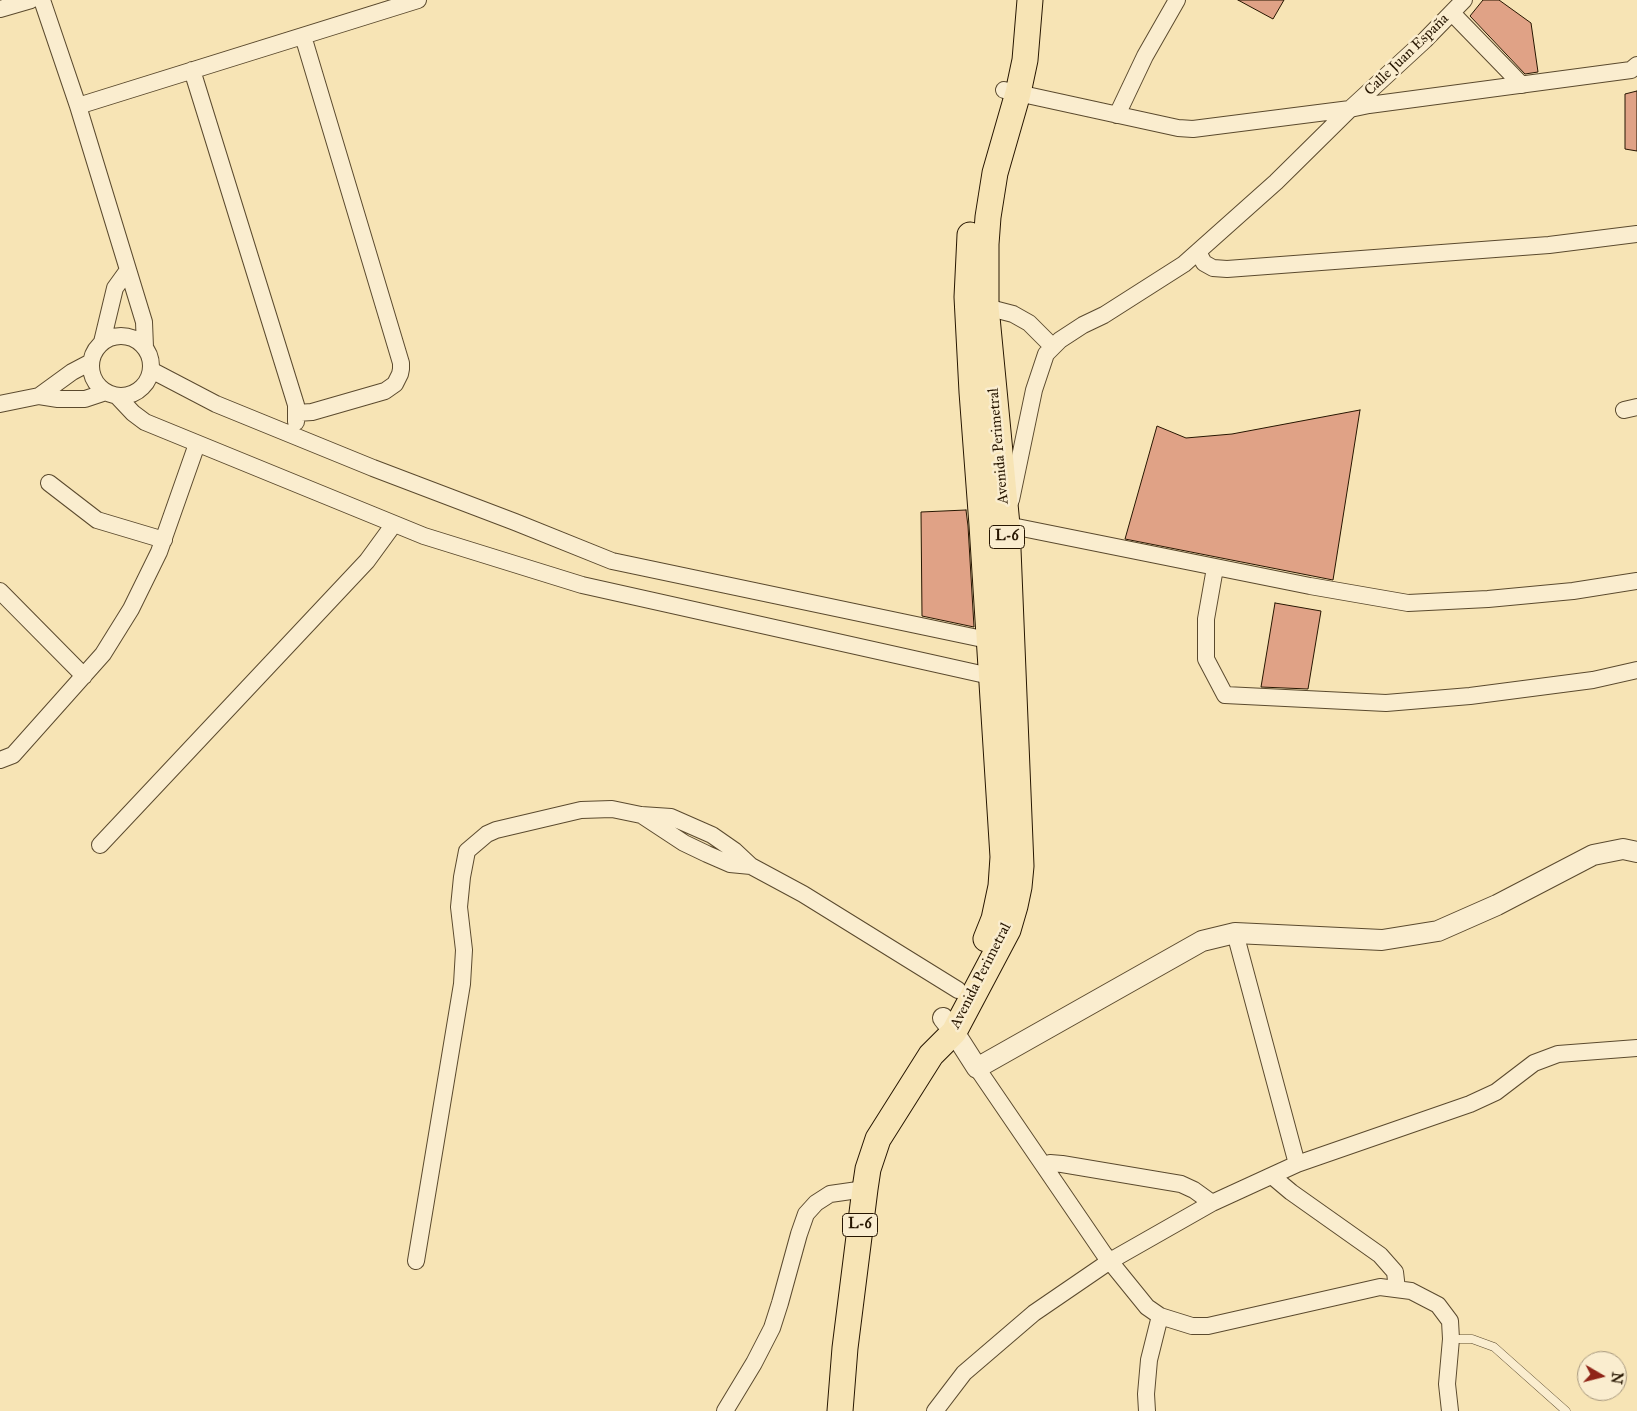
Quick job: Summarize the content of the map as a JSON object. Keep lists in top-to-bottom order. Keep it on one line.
{"streets":{"main road":["Avenida Perimetral","L-6"],"street":["Calle Juan España"]},"crossings":[["Avenida Perimetral","L-6"]],"north":"right"}
